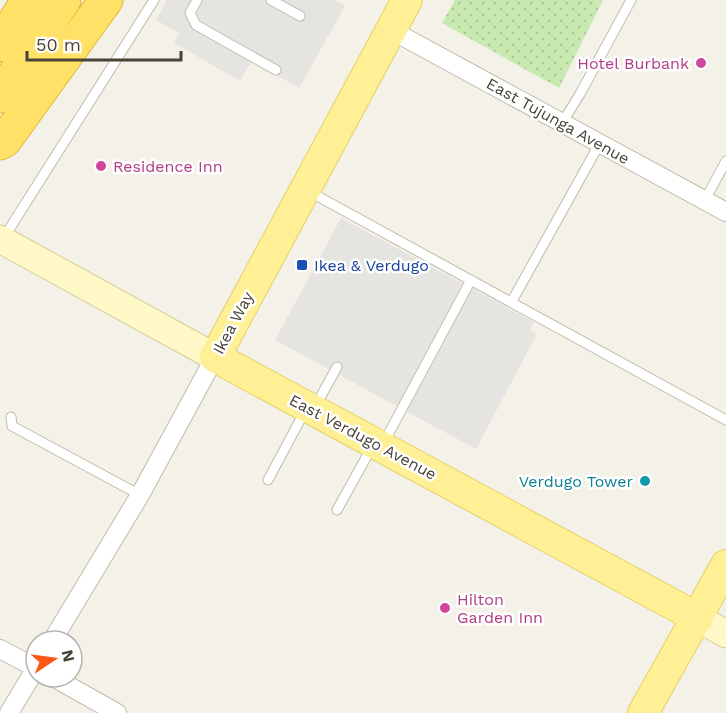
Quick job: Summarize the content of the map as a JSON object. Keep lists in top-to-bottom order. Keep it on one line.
{"streets":{"main road":["Ikea Way","East Verdugo Avenue"],"street":["East Tujunga Avenue"]},"crossings":[["East Tujunga Avenue","Ikea Way"],["Ikea Way","East Verdugo Avenue"]],"places":{"other":["Hotel Burbank","Residence Inn","Verdugo Tower","Hilton Garden Inn"],"transit":["Ikea & Verdugo"]},"scale_bar":"50 m","north":"right"}
